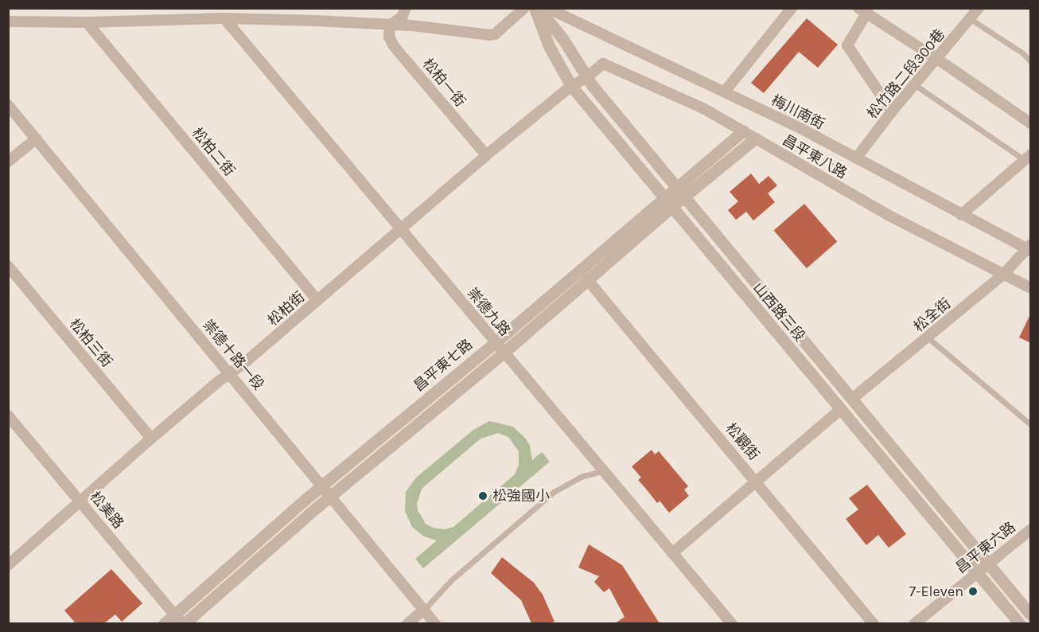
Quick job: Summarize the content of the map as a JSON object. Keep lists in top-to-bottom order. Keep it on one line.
{"streets":{"street":["松竹路二段300巷","松柏一街","梅川南街","松柏二街","昌平東八路","松柏街","崇德九路","山西路三段","松全街","松柏三街","崇德十路一段","昌平東七路","松觀街","松美路","昌平東六路"]},"crossings":[["松竹路二段300巷","梅川南街"],["松柏一街","松柏街"],["梅川南街","松全街"],["松柏二街","松柏街"],["昌平東八路","松柏街"],["昌平東八路","山西路三段"],["昌平東八路","松全街"],["昌平東八路","昌平東七路"],["松柏街","崇德九路"],["松柏街","山西路三段"],["松柏街","松柏三街"],["松柏街","崇德十路一段"],["松柏街","松美路"],["崇德九路","昌平東七路"],["山西路三段","松全街"],["山西路三段","昌平東七路"],["山西路三段","昌平東六路"],["崇德十路一段","昌平東七路"],["昌平東七路","松觀街"],["昌平東七路","松美路"]],"places":["松強國小","7-Eleven"]}
